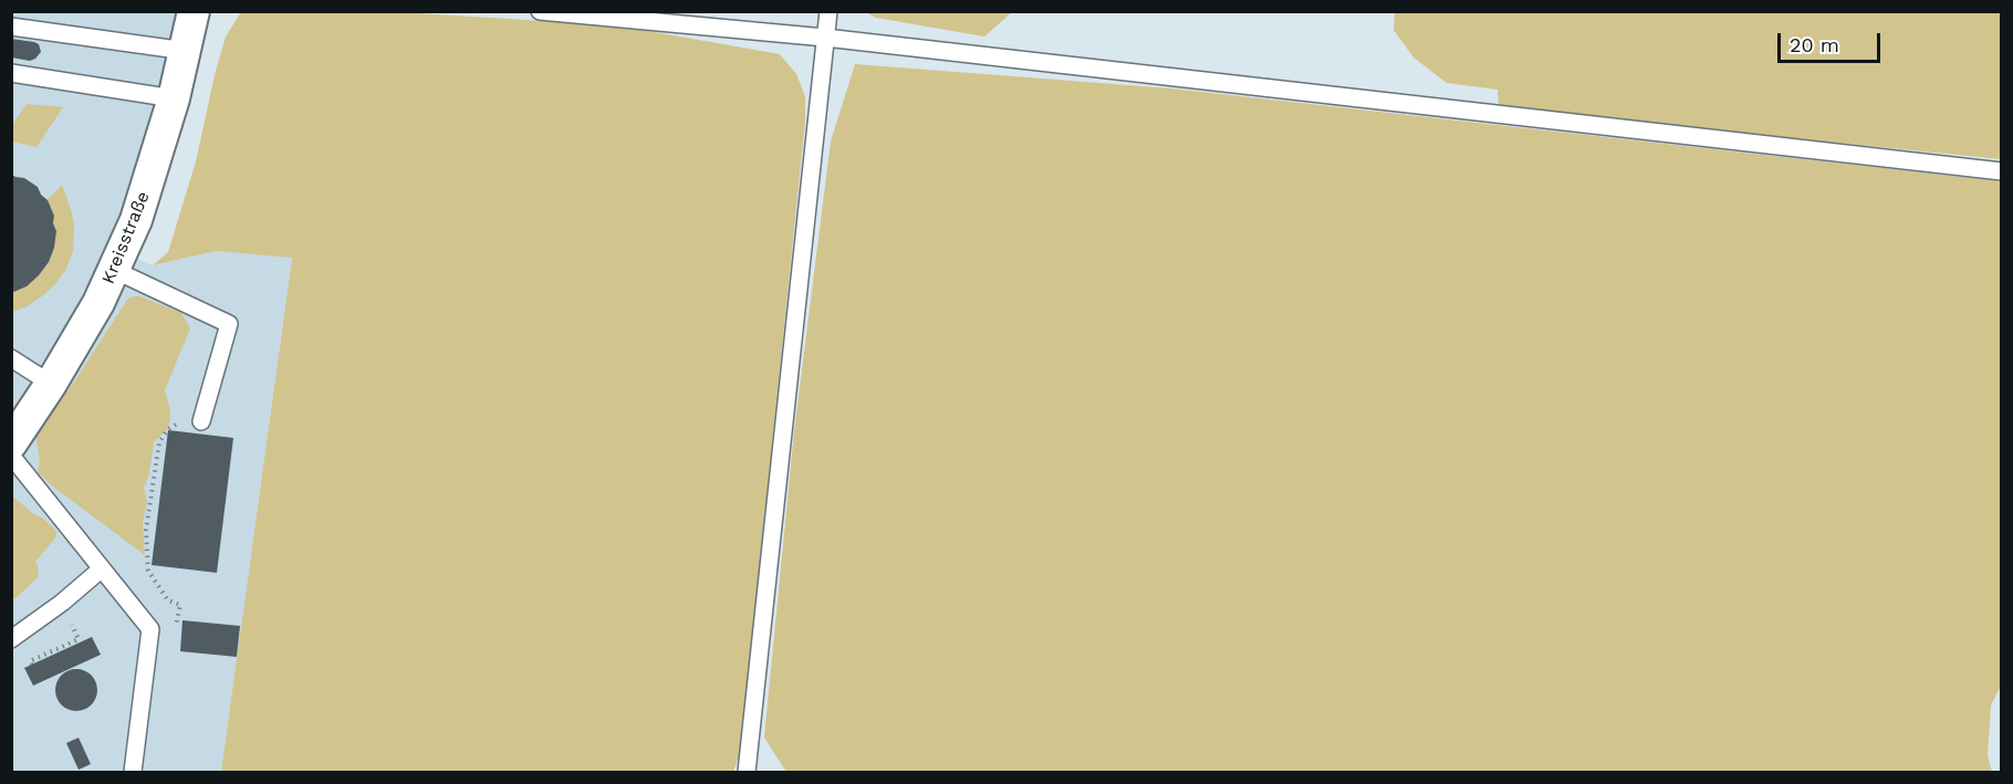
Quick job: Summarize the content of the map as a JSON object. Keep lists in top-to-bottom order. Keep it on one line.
{"streets":{"street":["Kreisstraße"]},"scale_bar":"20 m"}
